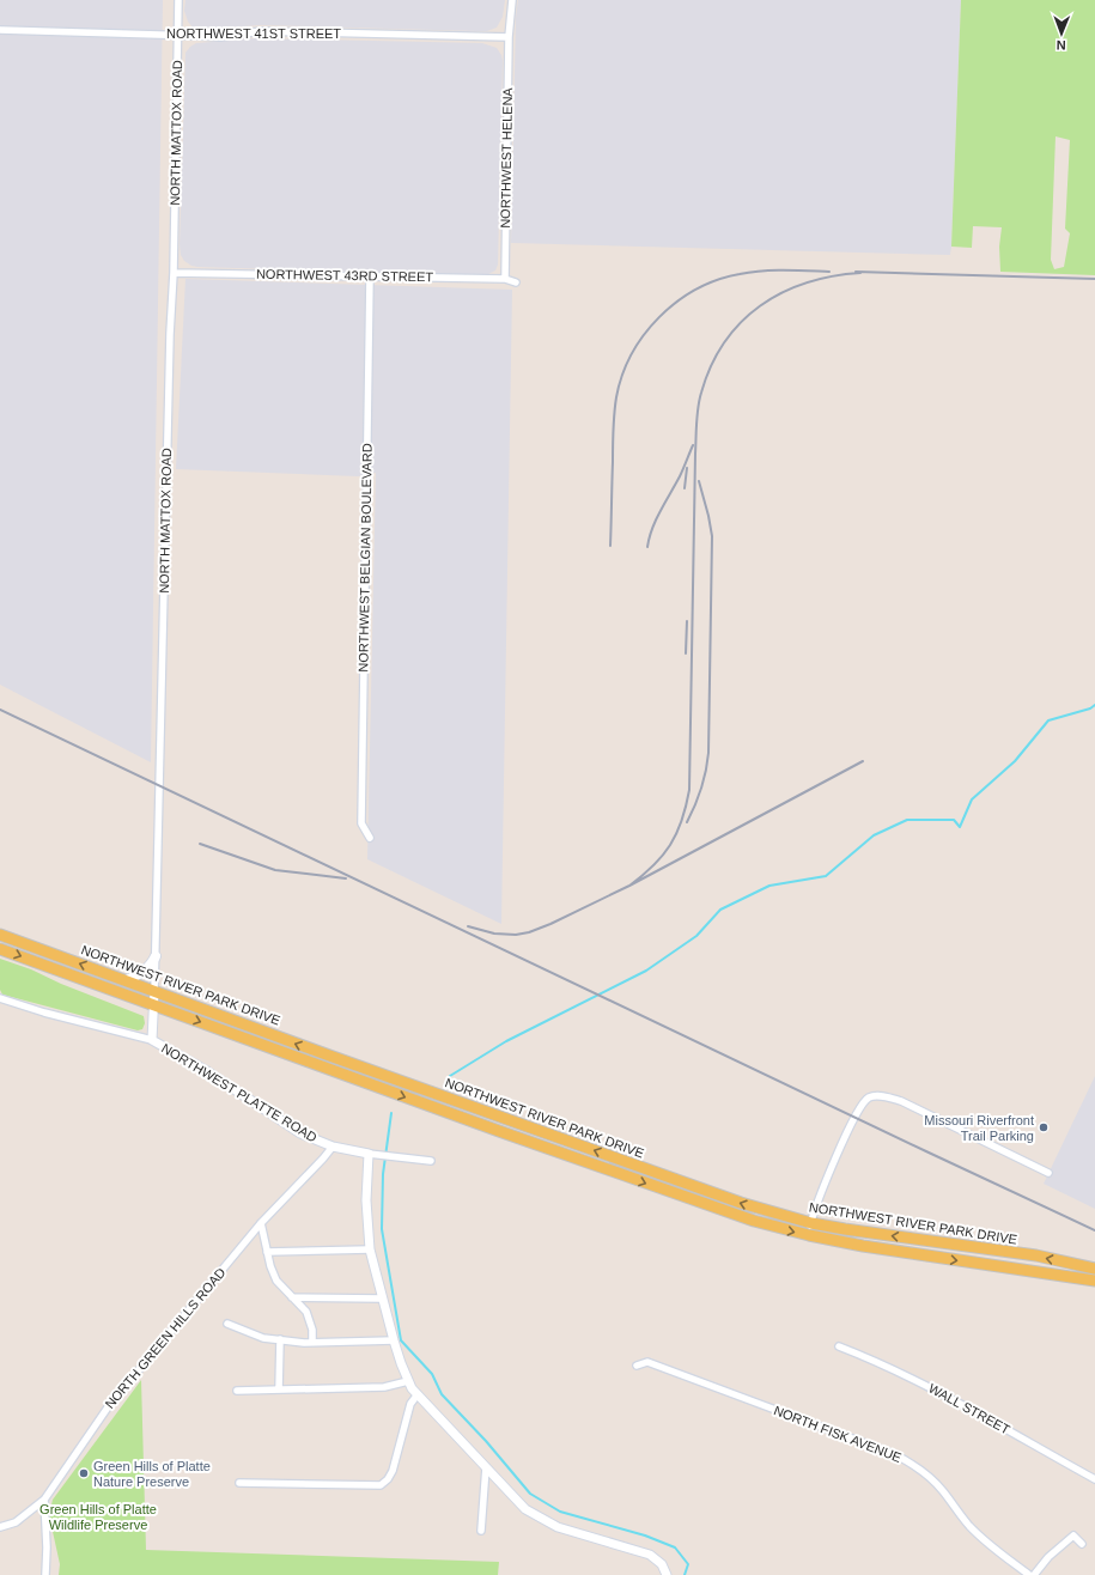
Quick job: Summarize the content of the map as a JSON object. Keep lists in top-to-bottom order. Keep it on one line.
{"streets":{"main road":["NORTHWEST RIVER PARK DRIVE"],"street":["NORTHWEST 41ST STREET","NORTH MATTOX ROAD","NORTHWEST HELENA","NORTHWEST 43RD STREET","NORTHWEST BELGIAN BOULEVARD","NORTHWEST PLATTE ROAD","NORTH GREEN HILLS ROAD","WALL STREET","NORTH FISK AVENUE"]},"crossings":[["NORTHWEST 41ST STREET","NORTH MATTOX ROAD"],["NORTHWEST 41ST STREET","NORTHWEST HELENA"],["NORTH MATTOX ROAD","NORTHWEST 43RD STREET"],["NORTH MATTOX ROAD","NORTHWEST RIVER PARK DRIVE"],["NORTH MATTOX ROAD","NORTHWEST PLATTE ROAD"],["NORTHWEST HELENA","NORTHWEST 43RD STREET"],["NORTHWEST 43RD STREET","NORTHWEST BELGIAN BOULEVARD"],["NORTHWEST PLATTE ROAD","NORTH GREEN HILLS ROAD"]],"parks":["Green Hills of Platte Wildlife Preserve"],"places":["Missouri Riverfront Trail Parking","Green Hills of Platte Nature Preserve"],"north":"bottom"}
